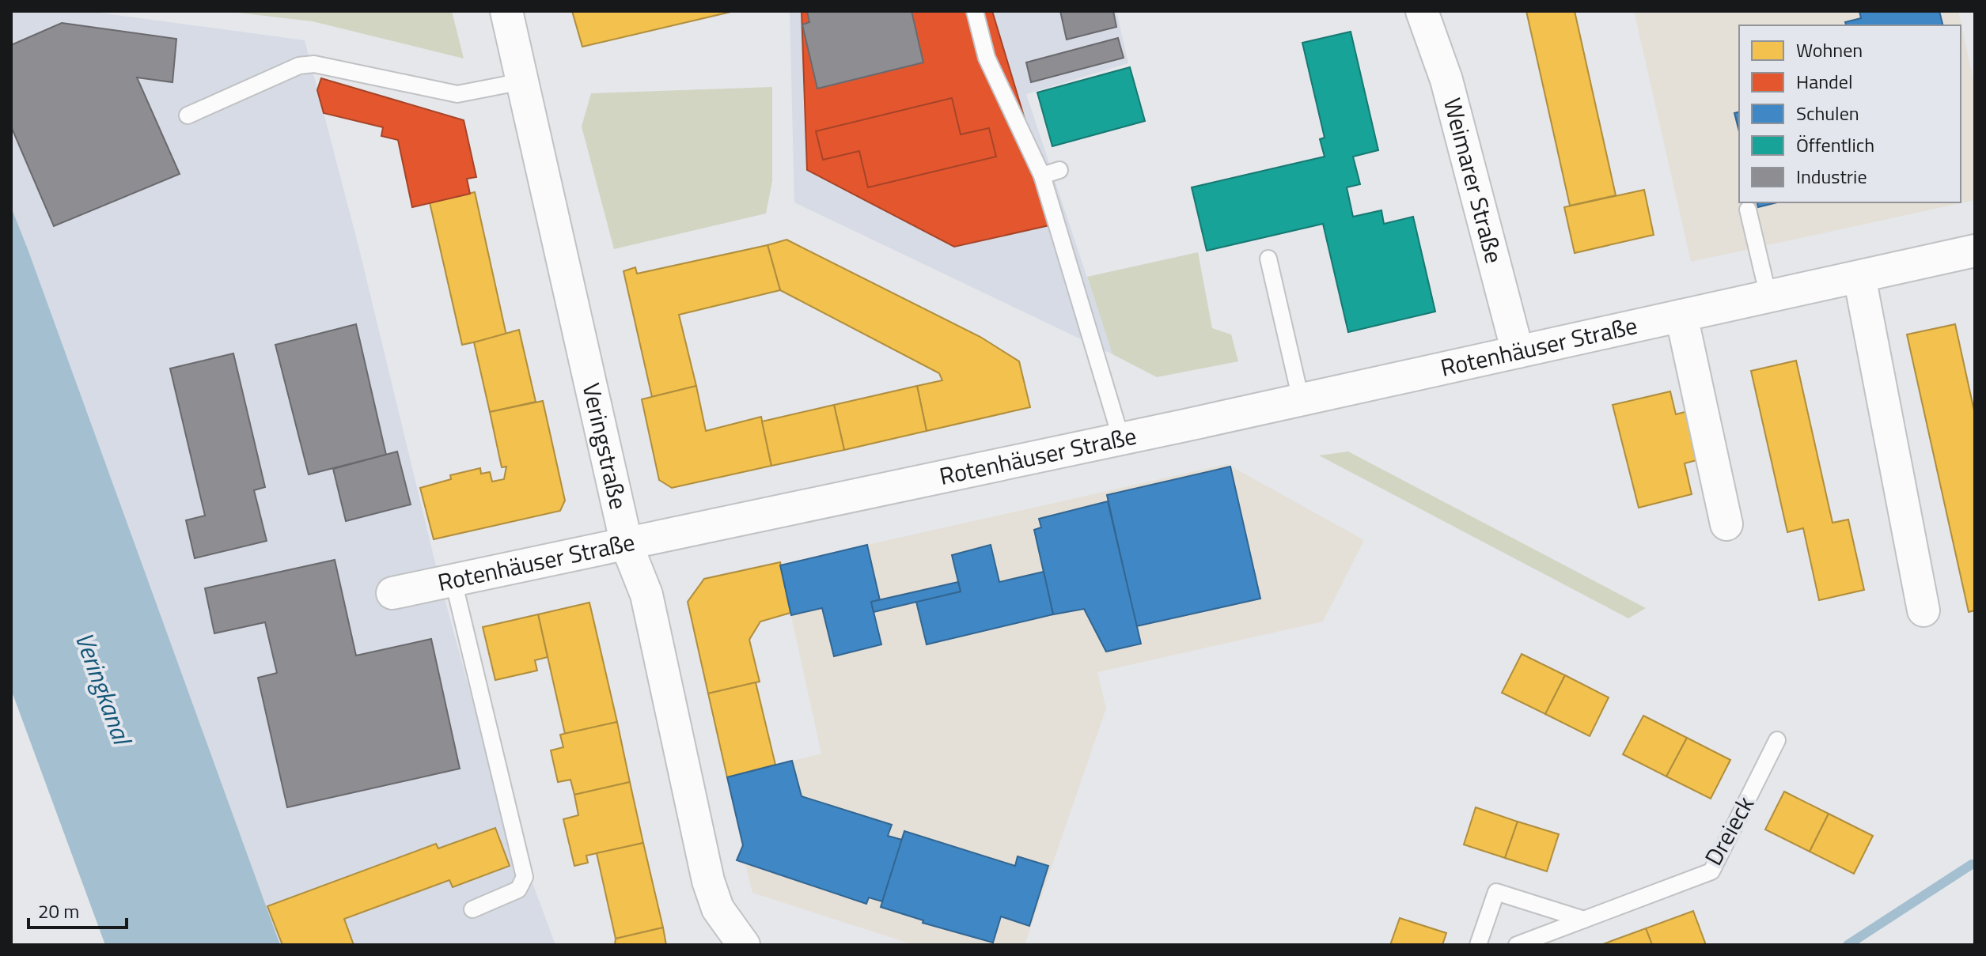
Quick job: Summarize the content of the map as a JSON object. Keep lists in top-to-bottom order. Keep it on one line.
{"streets":{"street":["Weimarer Straße","Rotenhäuser Straße","Veringstraße"],"lane":["Dreieck"]},"crossings":[["Weimarer Straße","Rotenhäuser Straße"],["Rotenhäuser Straße","Veringstraße"]],"water":["Veringkanal"],"legend":["Wohnen","Handel","Schulen","Öffentlich","Industrie"],"scale_bar":"20 m"}
